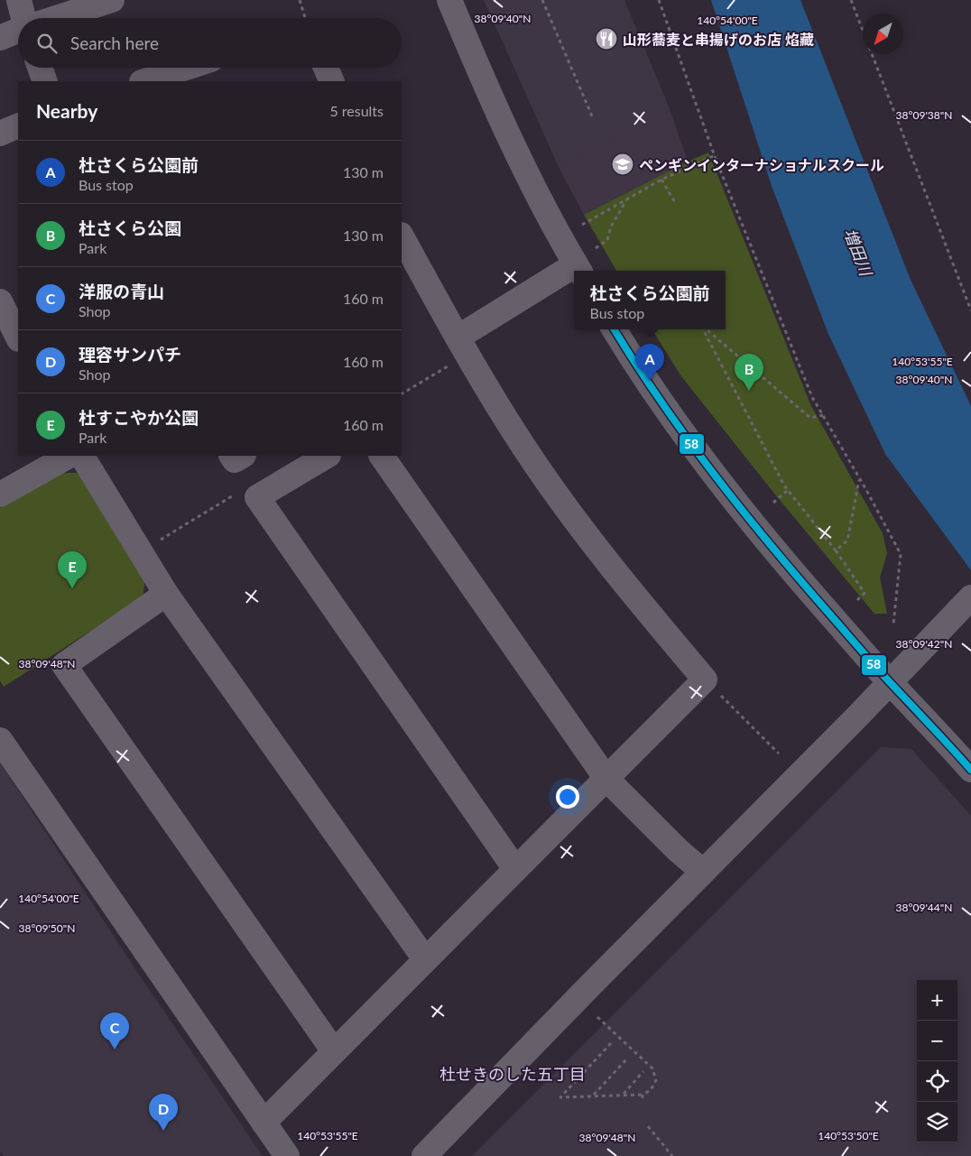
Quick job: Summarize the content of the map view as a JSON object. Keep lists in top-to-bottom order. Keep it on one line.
{"districts":["杜せきのした五丁目"],"water":["増田川"],"places":{"restaurant":["山形蕎麦と串揚げのお店 焰藏"],"school or university":["ペンギンインターナショナルスクール"]},"lines":["transit line 58"],"north":"bottom left","page":{"search":"Search here","heading":["Nearby","5 results"],"list":[{"mark":"A","name":"杜さくら公園前","note":"Bus stop","value":"130 m"},{"mark":"B","name":"杜さくら公園","note":"Park","value":"130 m"},{"mark":"C","name":"洋服の青山","note":"Shop","value":"160 m"},{"mark":"D","name":"理容サンパチ","note":"Shop","value":"160 m"},{"mark":"E","name":"杜すこやか公園","note":"Park","value":"160 m"}],"popup":["杜さくら公園前","Bus stop"],"pins":["A","B","E","C","D"],"map_buttons":["+","−"]},"coordinates":["38°09'40\"N","140°54'00\"E","38°09'38\"N","140°53'55\"E","38°09'42\"N","38°09'48\"N","38°09'44\"N","38°09'50\"N","140°53'50\"E"]}
